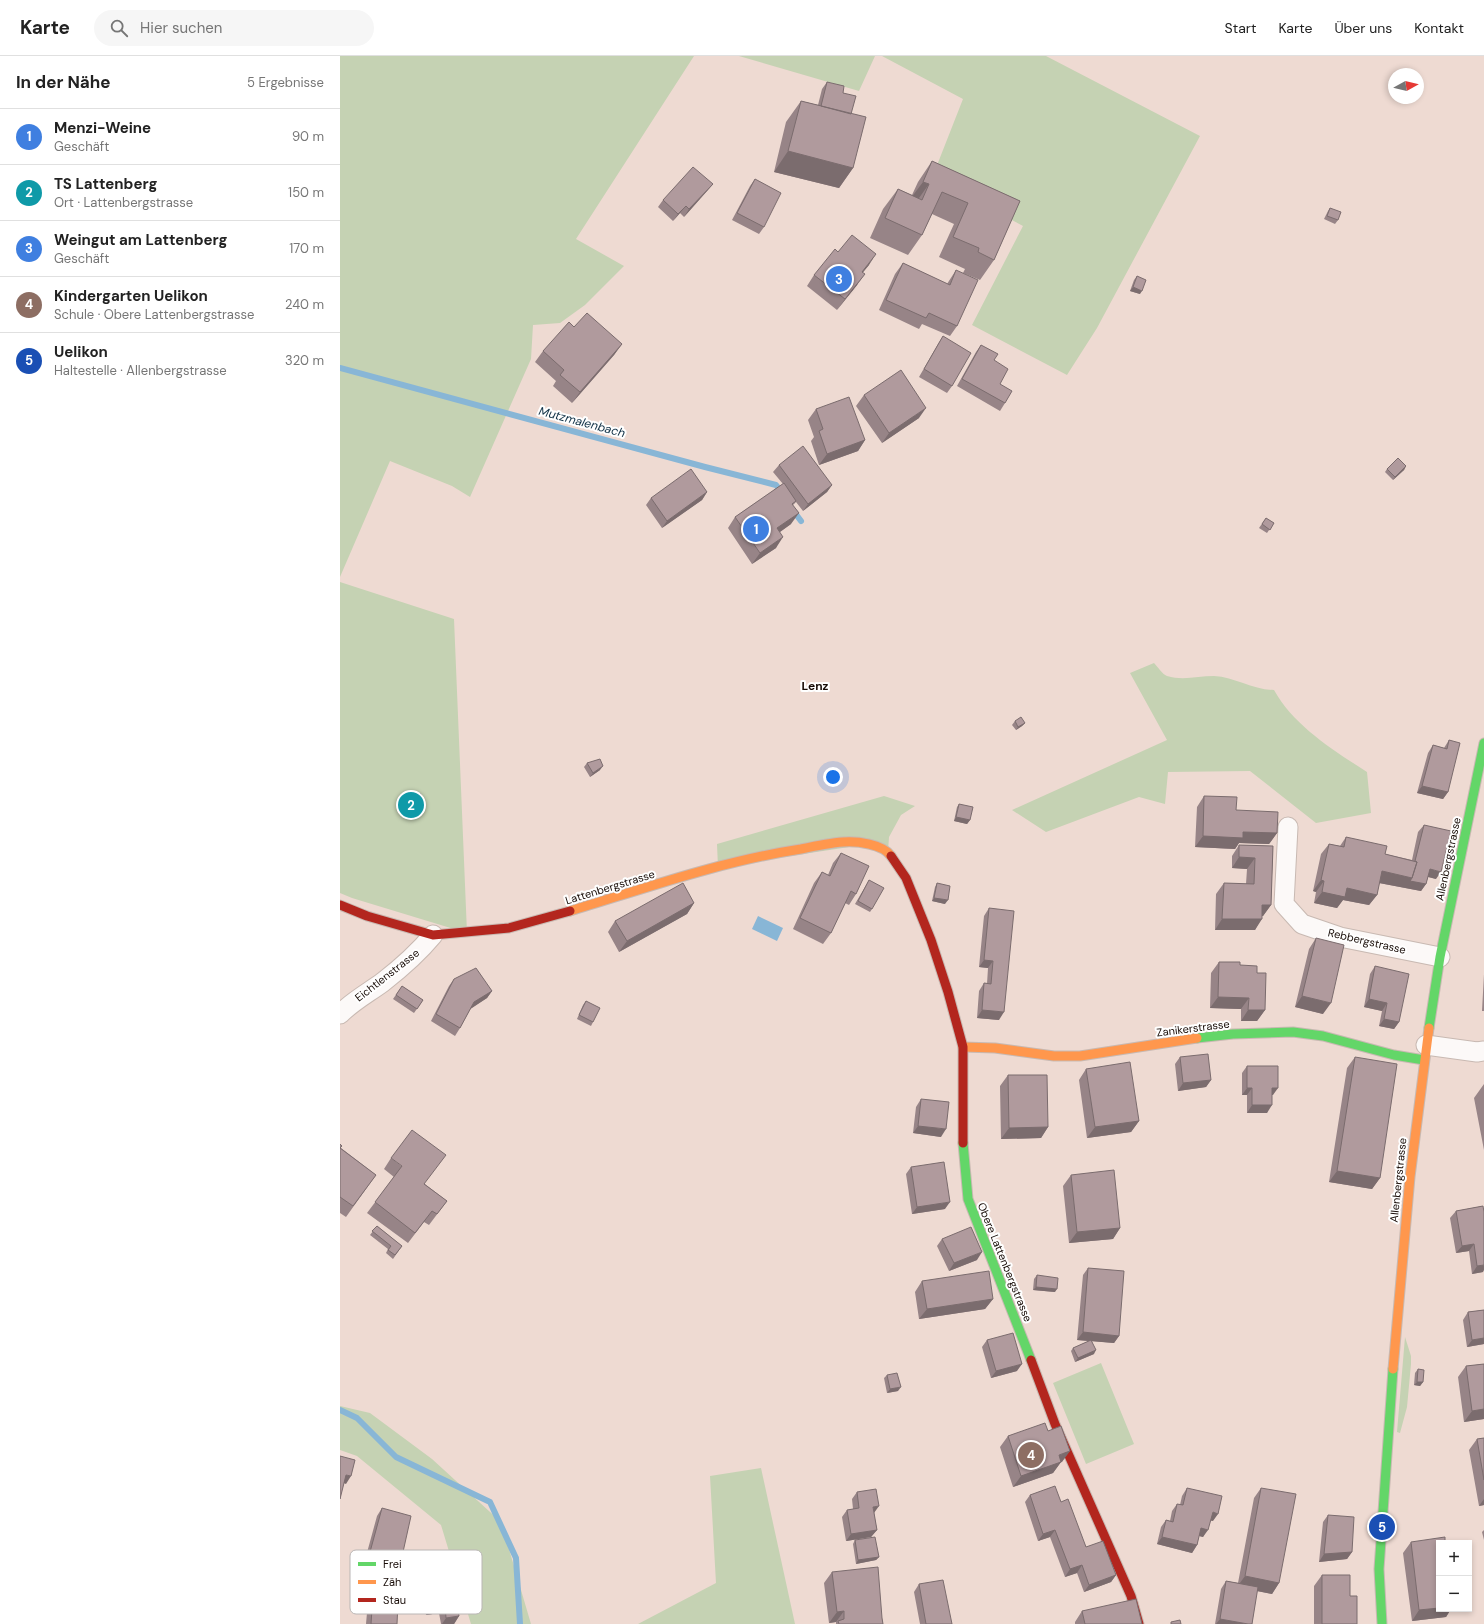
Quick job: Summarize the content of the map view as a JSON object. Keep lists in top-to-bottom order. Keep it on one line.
{"streets":{"street":["Allenbergstrasse","Lattenbergstrasse","Rebbergstrasse","Eichtlenstrasse","Zanikerstrasse","Obere Lattenbergstrasse"]},"crossings":[["Allenbergstrasse","Rebbergstrasse"],["Allenbergstrasse","Zanikerstrasse"],["Lattenbergstrasse","Eichtlenstrasse"],["Lattenbergstrasse","Obere Lattenbergstrasse"],["Zanikerstrasse","Obere Lattenbergstrasse"]],"districts":["Lenz"],"water":["Mutzmalenbach"],"legend":["Frei","Zäh","Stau"],"north":"right","page":{"header":"Karte","search":"Hier suchen","nav":["Start","Karte","Über uns","Kontakt"],"heading":["In der Nähe","5 Ergebnisse"],"list":[{"mark":"1","name":"Menzi-Weine","note":"Geschäft","value":"90 m"},{"mark":"2","name":"TS Lattenberg","note":"Ort · Lattenbergstrasse","value":"150 m"},{"mark":"3","name":"Weingut am Lattenberg","note":"Geschäft","value":"170 m"},{"mark":"4","name":"Kindergarten Uelikon","note":"Schule · Obere Lattenbergstrasse","value":"240 m"},{"mark":"5","name":"Uelikon","note":"Haltestelle · Allenbergstrasse","value":"320 m"}],"pins":["3","1","2","4","5"],"map_buttons":["+","−"]}}
